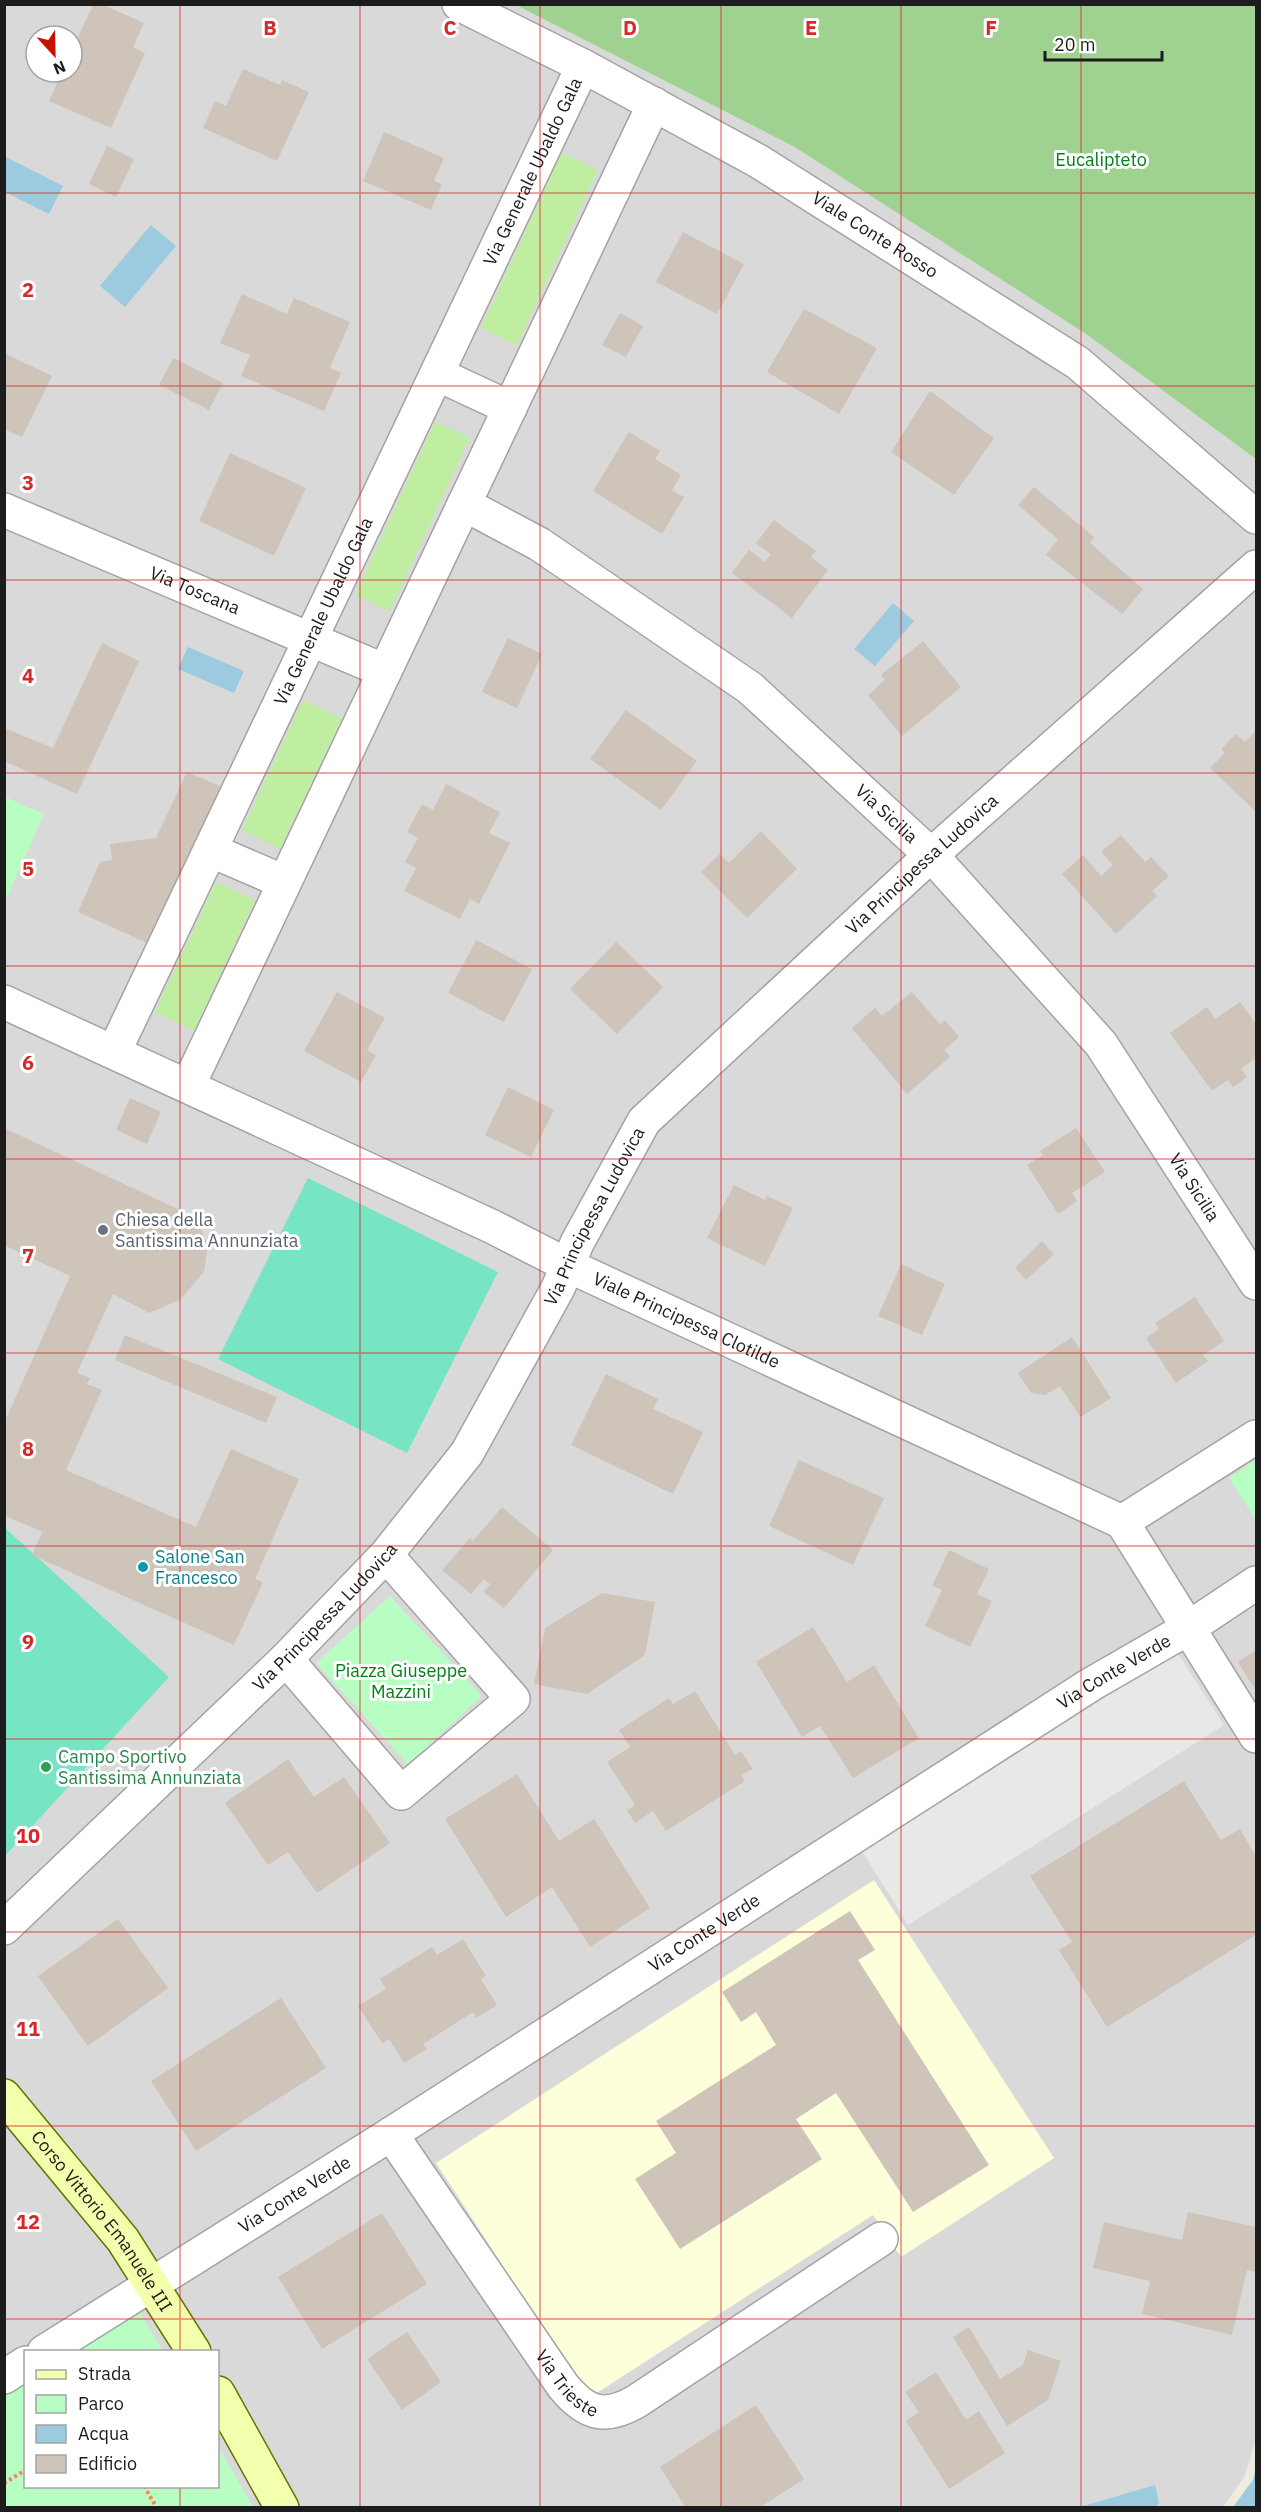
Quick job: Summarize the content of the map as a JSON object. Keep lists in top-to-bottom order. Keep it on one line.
{"streets":{"street":["Via Generale Ubaldo Gala","Viale Conte Rosso","Via Toscana","Via Sicilia","Via Principessa Ludovica","Viale Principessa Clotilde","Via Conte Verde","Corso Vittorio Emanuele III","Via Trieste"]},"crossings":[["Via Generale Ubaldo Gala","Viale Conte Rosso"],["Via Generale Ubaldo Gala","Via Toscana"],["Via Generale Ubaldo Gala","Viale Principessa Clotilde"],["Via Sicilia","Via Principessa Ludovica"],["Via Principessa Ludovica","Viale Principessa Clotilde"],["Via Conte Verde","Corso Vittorio Emanuele III"],["Via Conte Verde","Via Trieste"]],"parks":["Eucalipteto","Piazza Giuseppe Mazzini"],"places":["Chiesa della Santissima Annunziata","Salone San Francesco","Campo Sportivo Santissima Annunziata"],"legend":["Strada","Parco","Acqua","Edificio"],"scale_bar":"20 m","north":"bottom","grid":{"columns":["B","C","D","E","F"],"rows":["2","3","4","5","6","7","8","9","10","11","12"]}}
